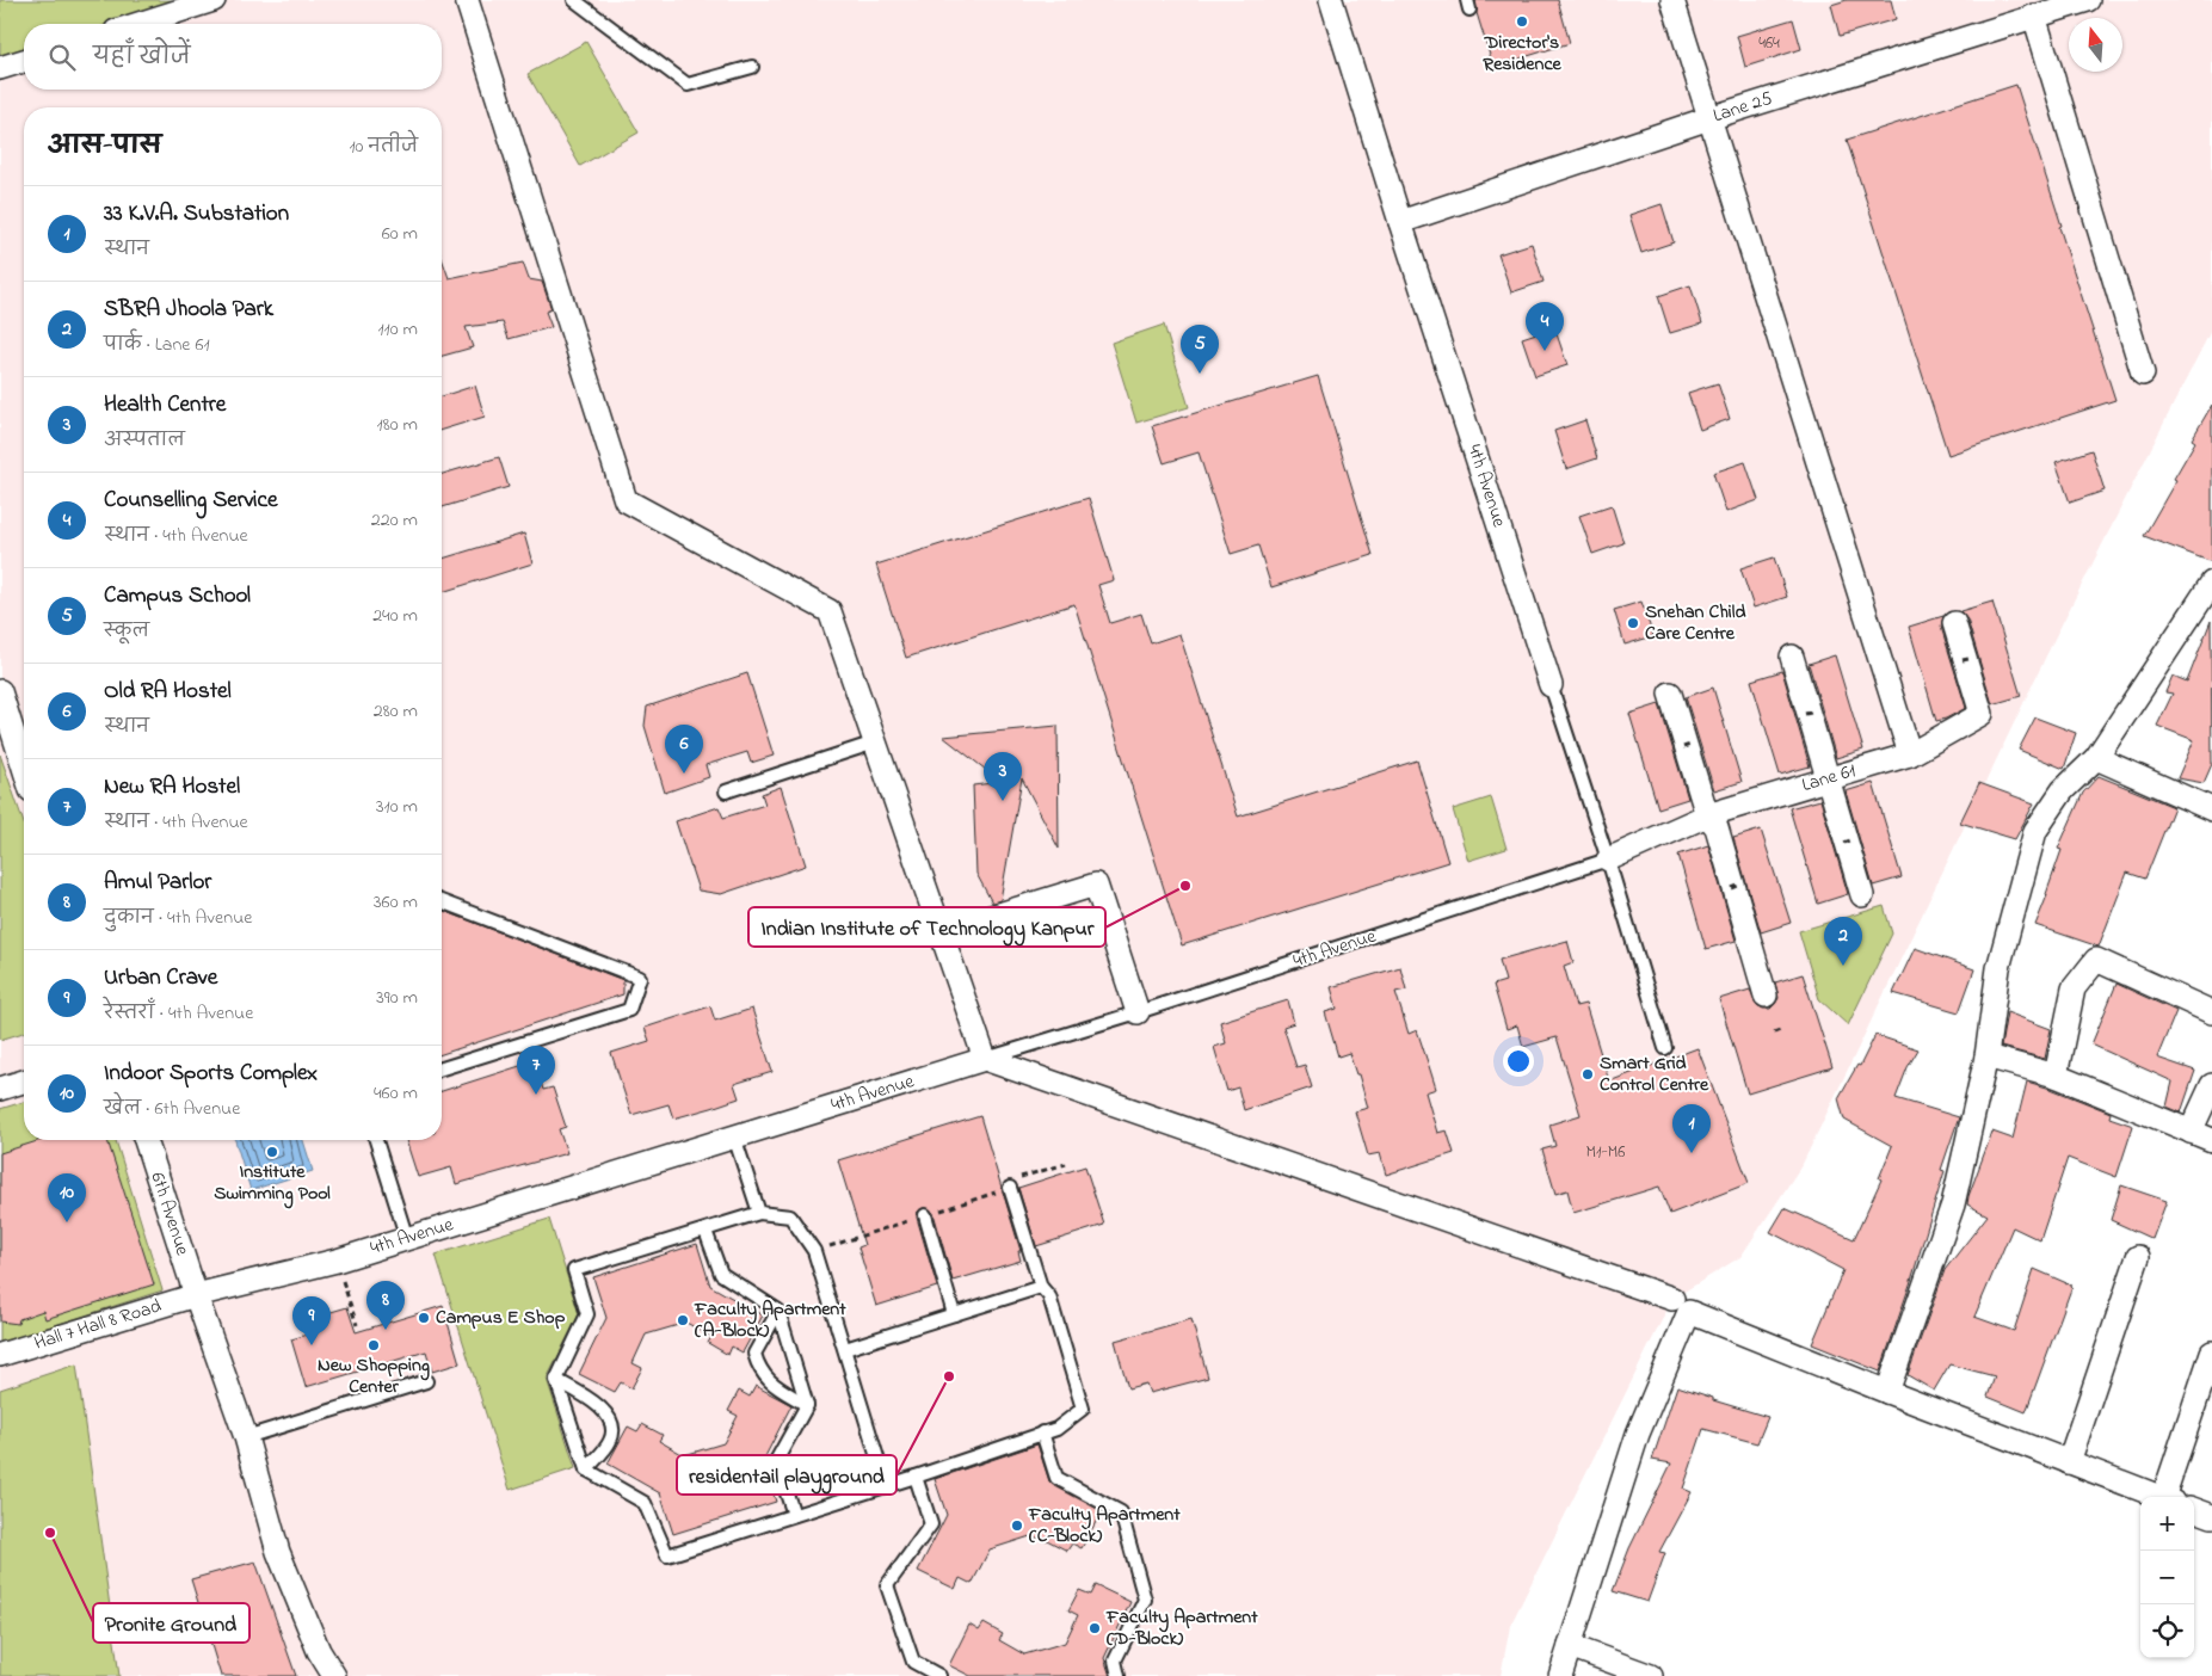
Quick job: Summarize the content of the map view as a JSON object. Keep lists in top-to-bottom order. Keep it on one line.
{"streets":{"street":["Lane 25","4th Avenue","Lane 61","6th Avenue","Hall 7 Hall 8 Road"]},"crossings":[["Lane 25","4th Avenue"],["4th Avenue","Lane 61"],["4th Avenue","6th Avenue"],["4th Avenue","Hall 7 Hall 8 Road"],["6th Avenue","Hall 7 Hall 8 Road"]],"places":["Director's Residence","Snehan Child Care Centre","Indian Institute of Technology Kanpur","Smart Grid Control Centre","Institute Swimming Pool","Campus E Shop","Faculty Apartment (A-Block)","New Shopping Center","residentail playground","Faculty Apartment (C-Block)","Pronite Ground","Faculty Apartment (D-Block)"],"house_numbers":["464","M1-M6"],"north":"top","page":{"search":"यहाँ खोजें","heading":["आस-पास","10 नतीजे"],"list":[{"mark":"1","name":"33 K.V.A. Substation","note":"स्थान","value":"60 m"},{"mark":"2","name":"SBRA Jhoola Park","note":"पार्क · Lane 61","value":"110 m"},{"mark":"3","name":"Health Centre","note":"अस्पताल","value":"180 m"},{"mark":"4","name":"Counselling Service","note":"स्थान · 4th Avenue","value":"220 m"},{"mark":"5","name":"Campus School","note":"स्कूल","value":"240 m"},{"mark":"6","name":"Old RA Hostel","note":"स्थान","value":"280 m"},{"mark":"7","name":"New RA Hostel","note":"स्थान · 4th Avenue","value":"310 m"},{"mark":"8","name":"Amul Parlor","note":"दुकान · 4th Avenue","value":"360 m"},{"mark":"9","name":"Urban Crave","note":"रेस्तराँ · 4th Avenue","value":"390 m"},{"mark":"10","name":"Indoor Sports Complex","note":"खेल · 6th Avenue","value":"460 m"}],"pins":["4","5","6","3","2","7","1","10","8","9"],"map_buttons":["+","−"]}}
